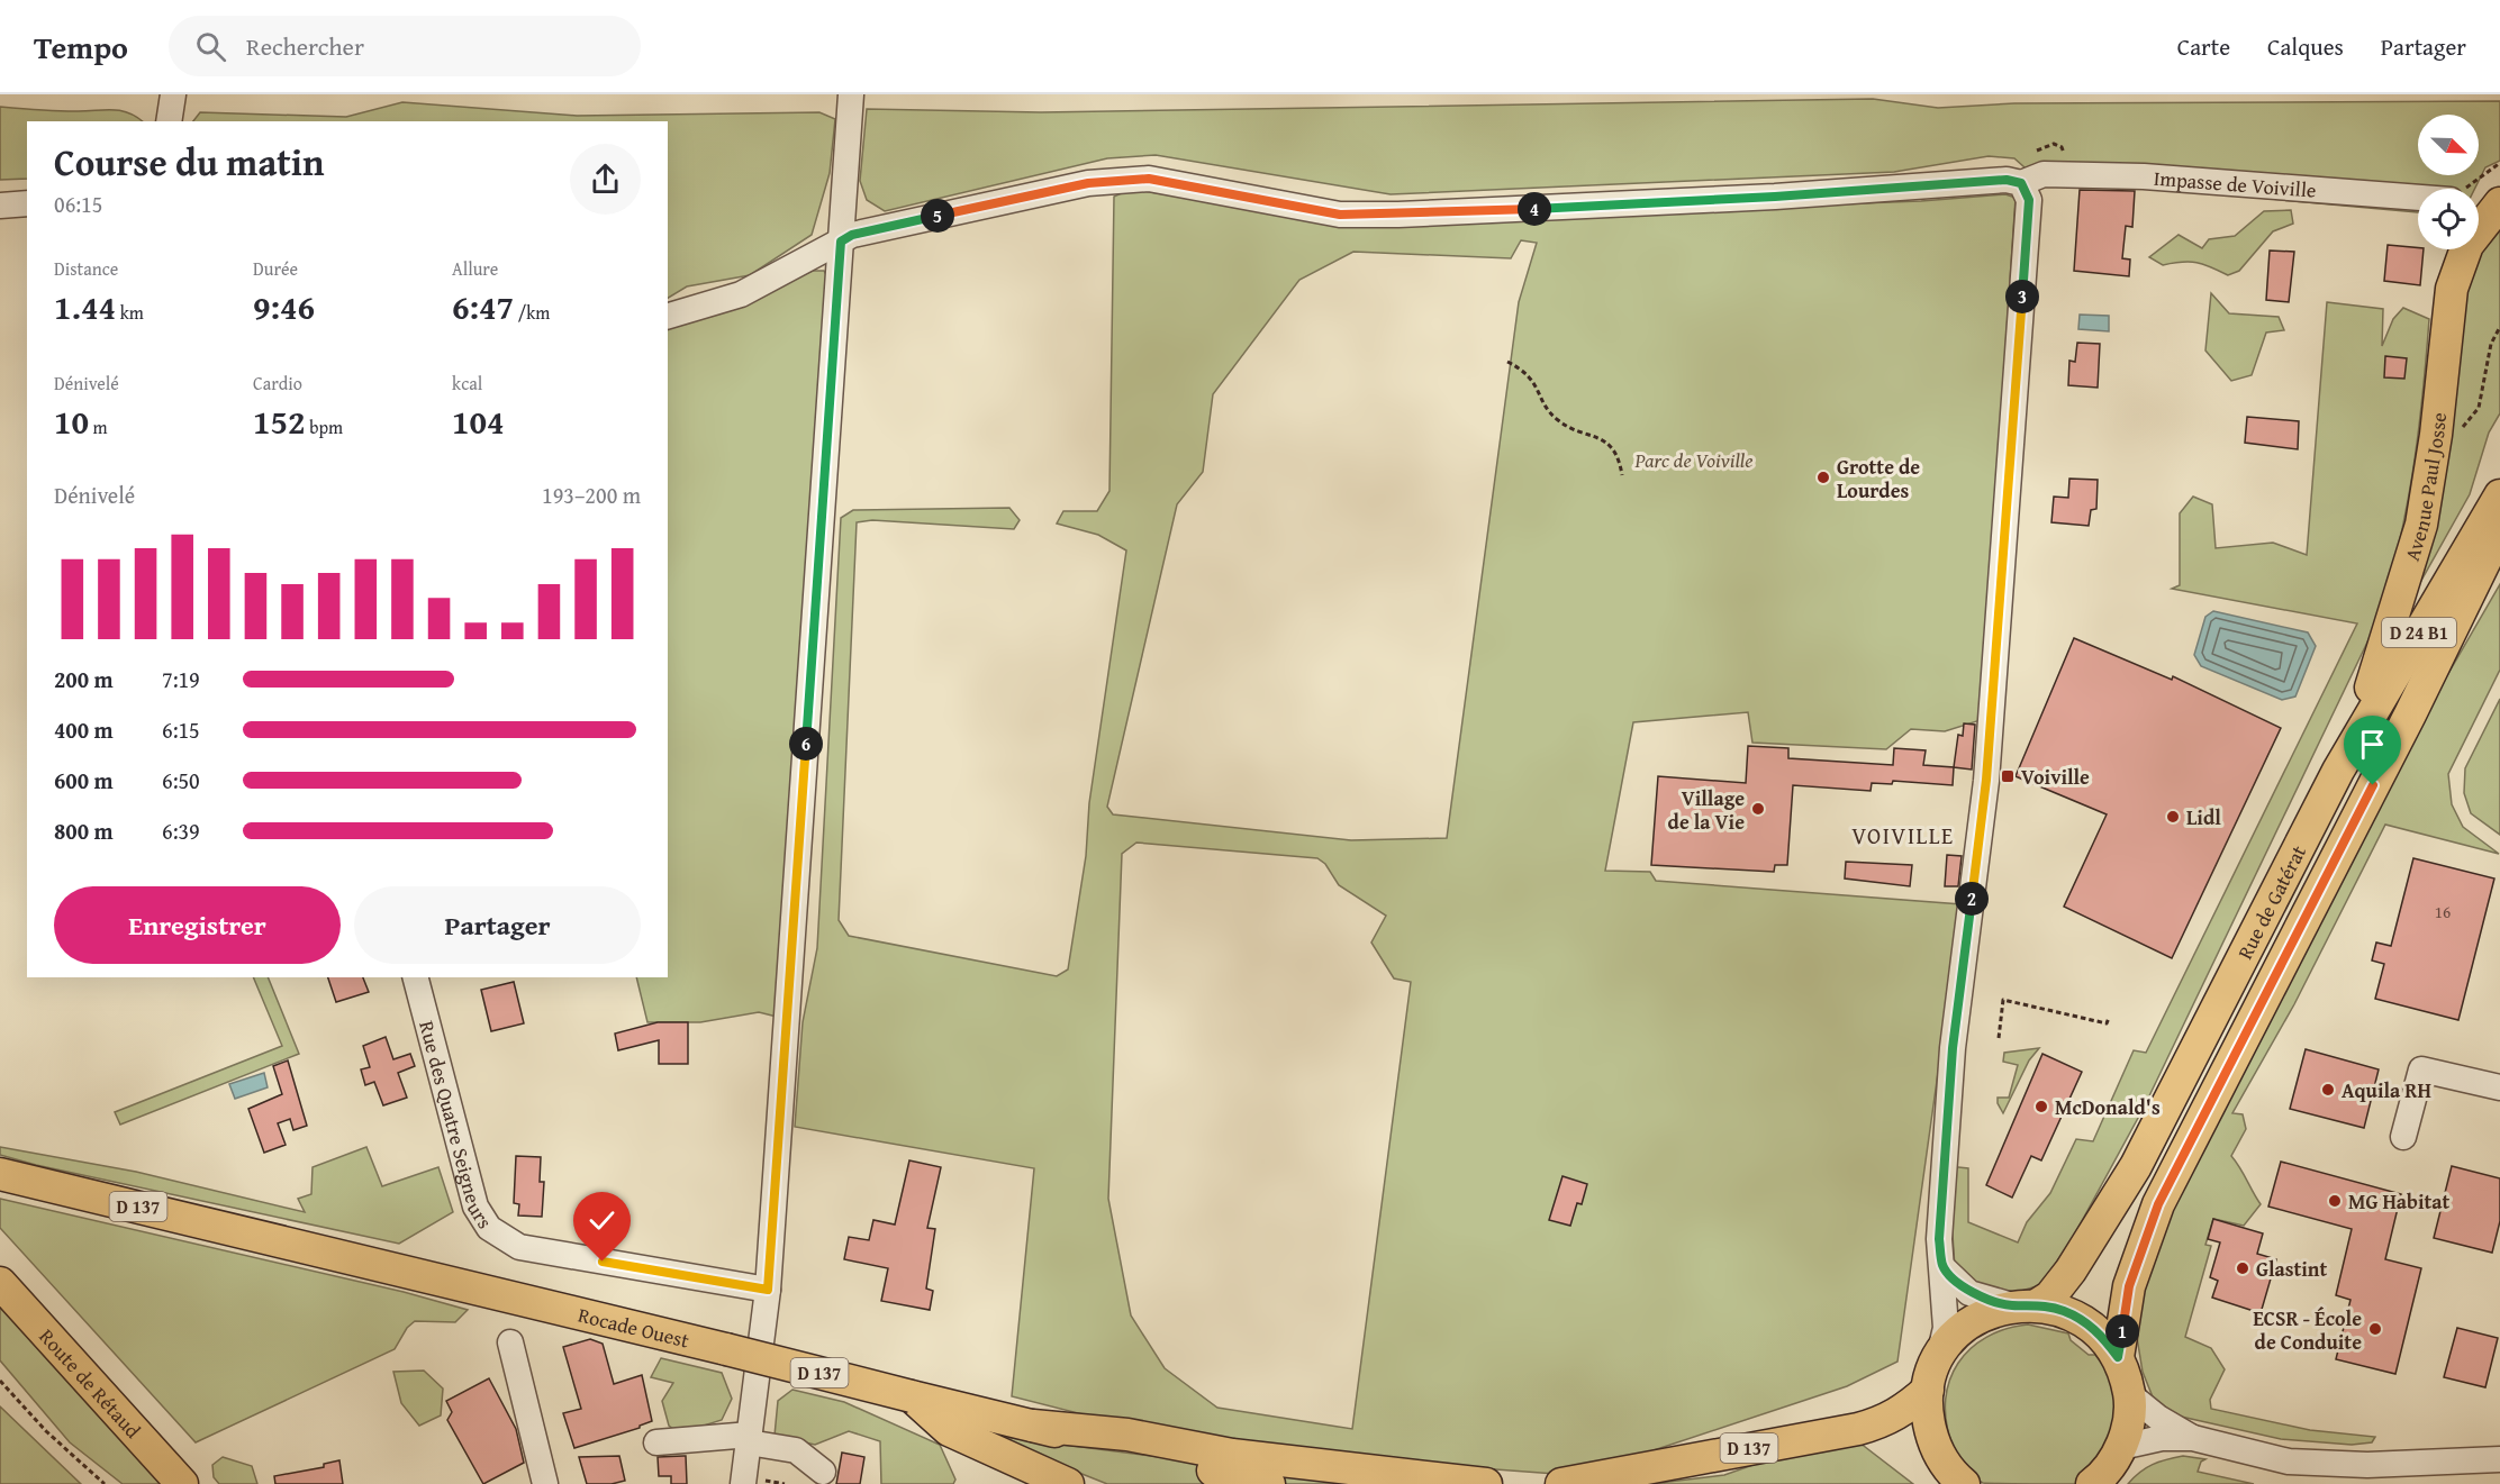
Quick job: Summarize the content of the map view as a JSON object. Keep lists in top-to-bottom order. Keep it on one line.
{"streets":{"main road":["Avenue Paul Josse","D 24 B1","Rue de Gatérat","D 137","Rocade Ouest","Route de Rétaud"],"street":["Impasse de Voiville","Rue des Quatre Seigneurs"]},"crossings":[["Avenue Paul Josse","Rue de Gatérat"],["D 137","Rocade Ouest"]],"districts":["VOIVILLE"],"parks":["Parc de Voiville"],"places":{"other":["Grotte de Lourdes","Village de la Vie","Lidl","Aquila RH","McDonald's","MG Habitat","Glastint","ECSR - École de Conduite"],"transit":["Voiville"]},"house_numbers":["16"],"north":"bottom right","page":{"header":"Tempo","search":"Rechercher","nav":["Carte","Calques","Partager"],"heading":["Course du matin","06:15"],"pins":["4","5","3","6","2","1"],"stats":[["Distance","1.44 km"],["Durée","9:46"],["Allure","6:47 /km"],["Dénivelé","10 m"],["Cardio","152 bpm"],["kcal","104"]],"chart":["Dénivelé","193–200 m"],"list":[{"name":"200 m","note":"7:19"},{"name":"400 m","note":"6:15"},{"name":"600 m","note":"6:50"},{"name":"800 m","note":"6:39"}],"buttons":["Enregistrer","Partager"]}}
